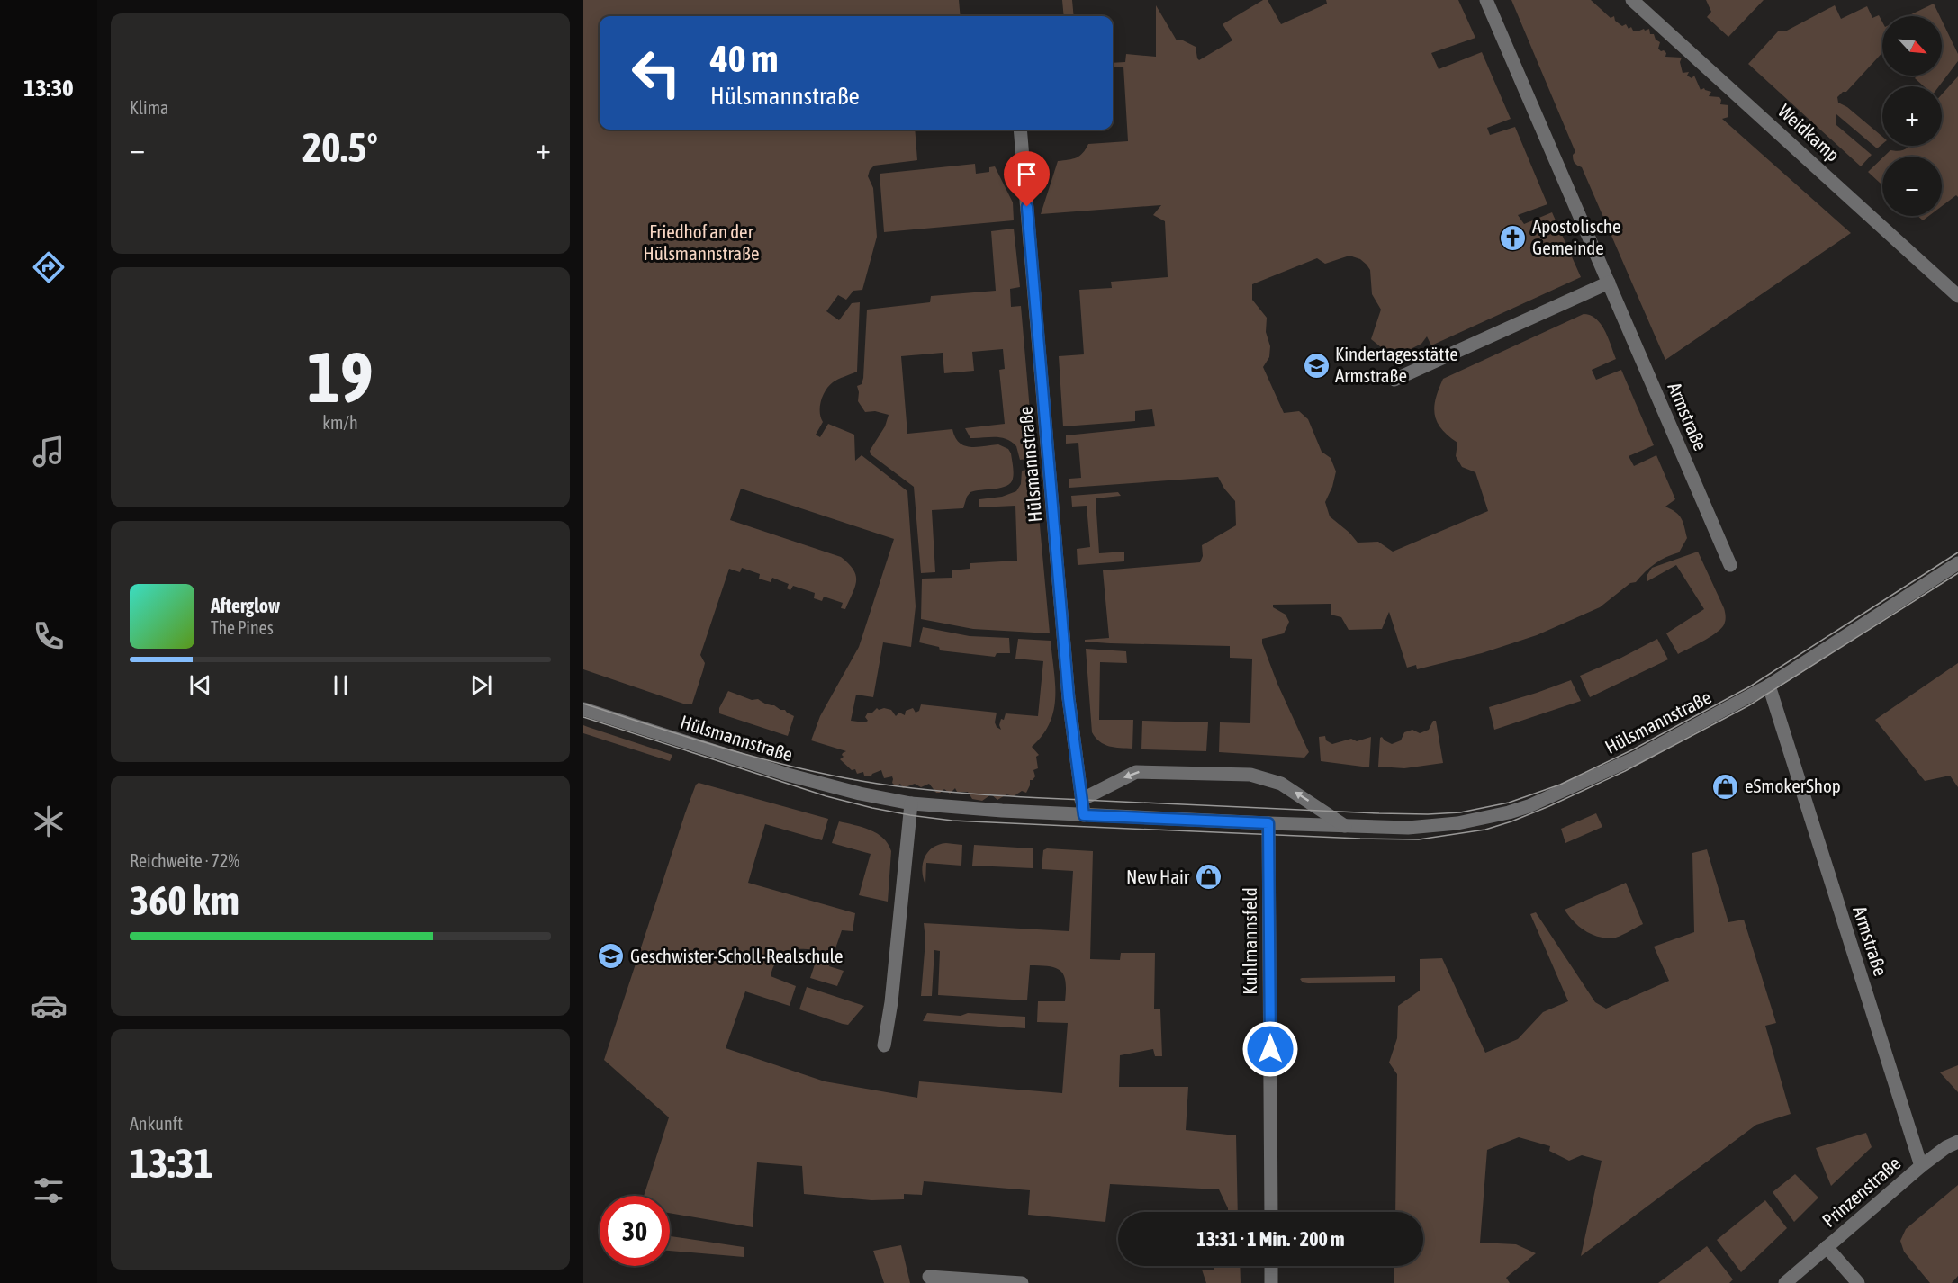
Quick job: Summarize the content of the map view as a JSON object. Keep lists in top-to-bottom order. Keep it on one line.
{"streets":{"street":["Weidkamp","Armstraße","Hülsmannstraße","Kuhlmannsfeld","Prinzenstraße"]},"crossings":[["Armstraße","Hülsmannstraße"],["Armstraße","Prinzenstraße"],["Hülsmannstraße","Kuhlmannsfeld"]],"parks":["Friedhof an der Hülsmannstraße"],"places":{"church":["Apostolische Gemeinde"],"school or university":["Kindertagesstätte Armstraße","Geschwister-Scholl-Realschule"],"shop":["eSmokerShop","New Hair"]},"north":"bottom right","page":{"tabs":"13:30","tile":["Klima",["19","km/h"],["Reichweite · 72%","360 km"],["Ankunft","13:31"]],"map_buttons":["+","−"],"turn":["40 m","Hülsmannstraße"],"heat":["−","20.5°","+"],"song":["Afterglow","The Pines"],"limit":"30","trip":"13:31 · 1 Min. · 200 m"}}
